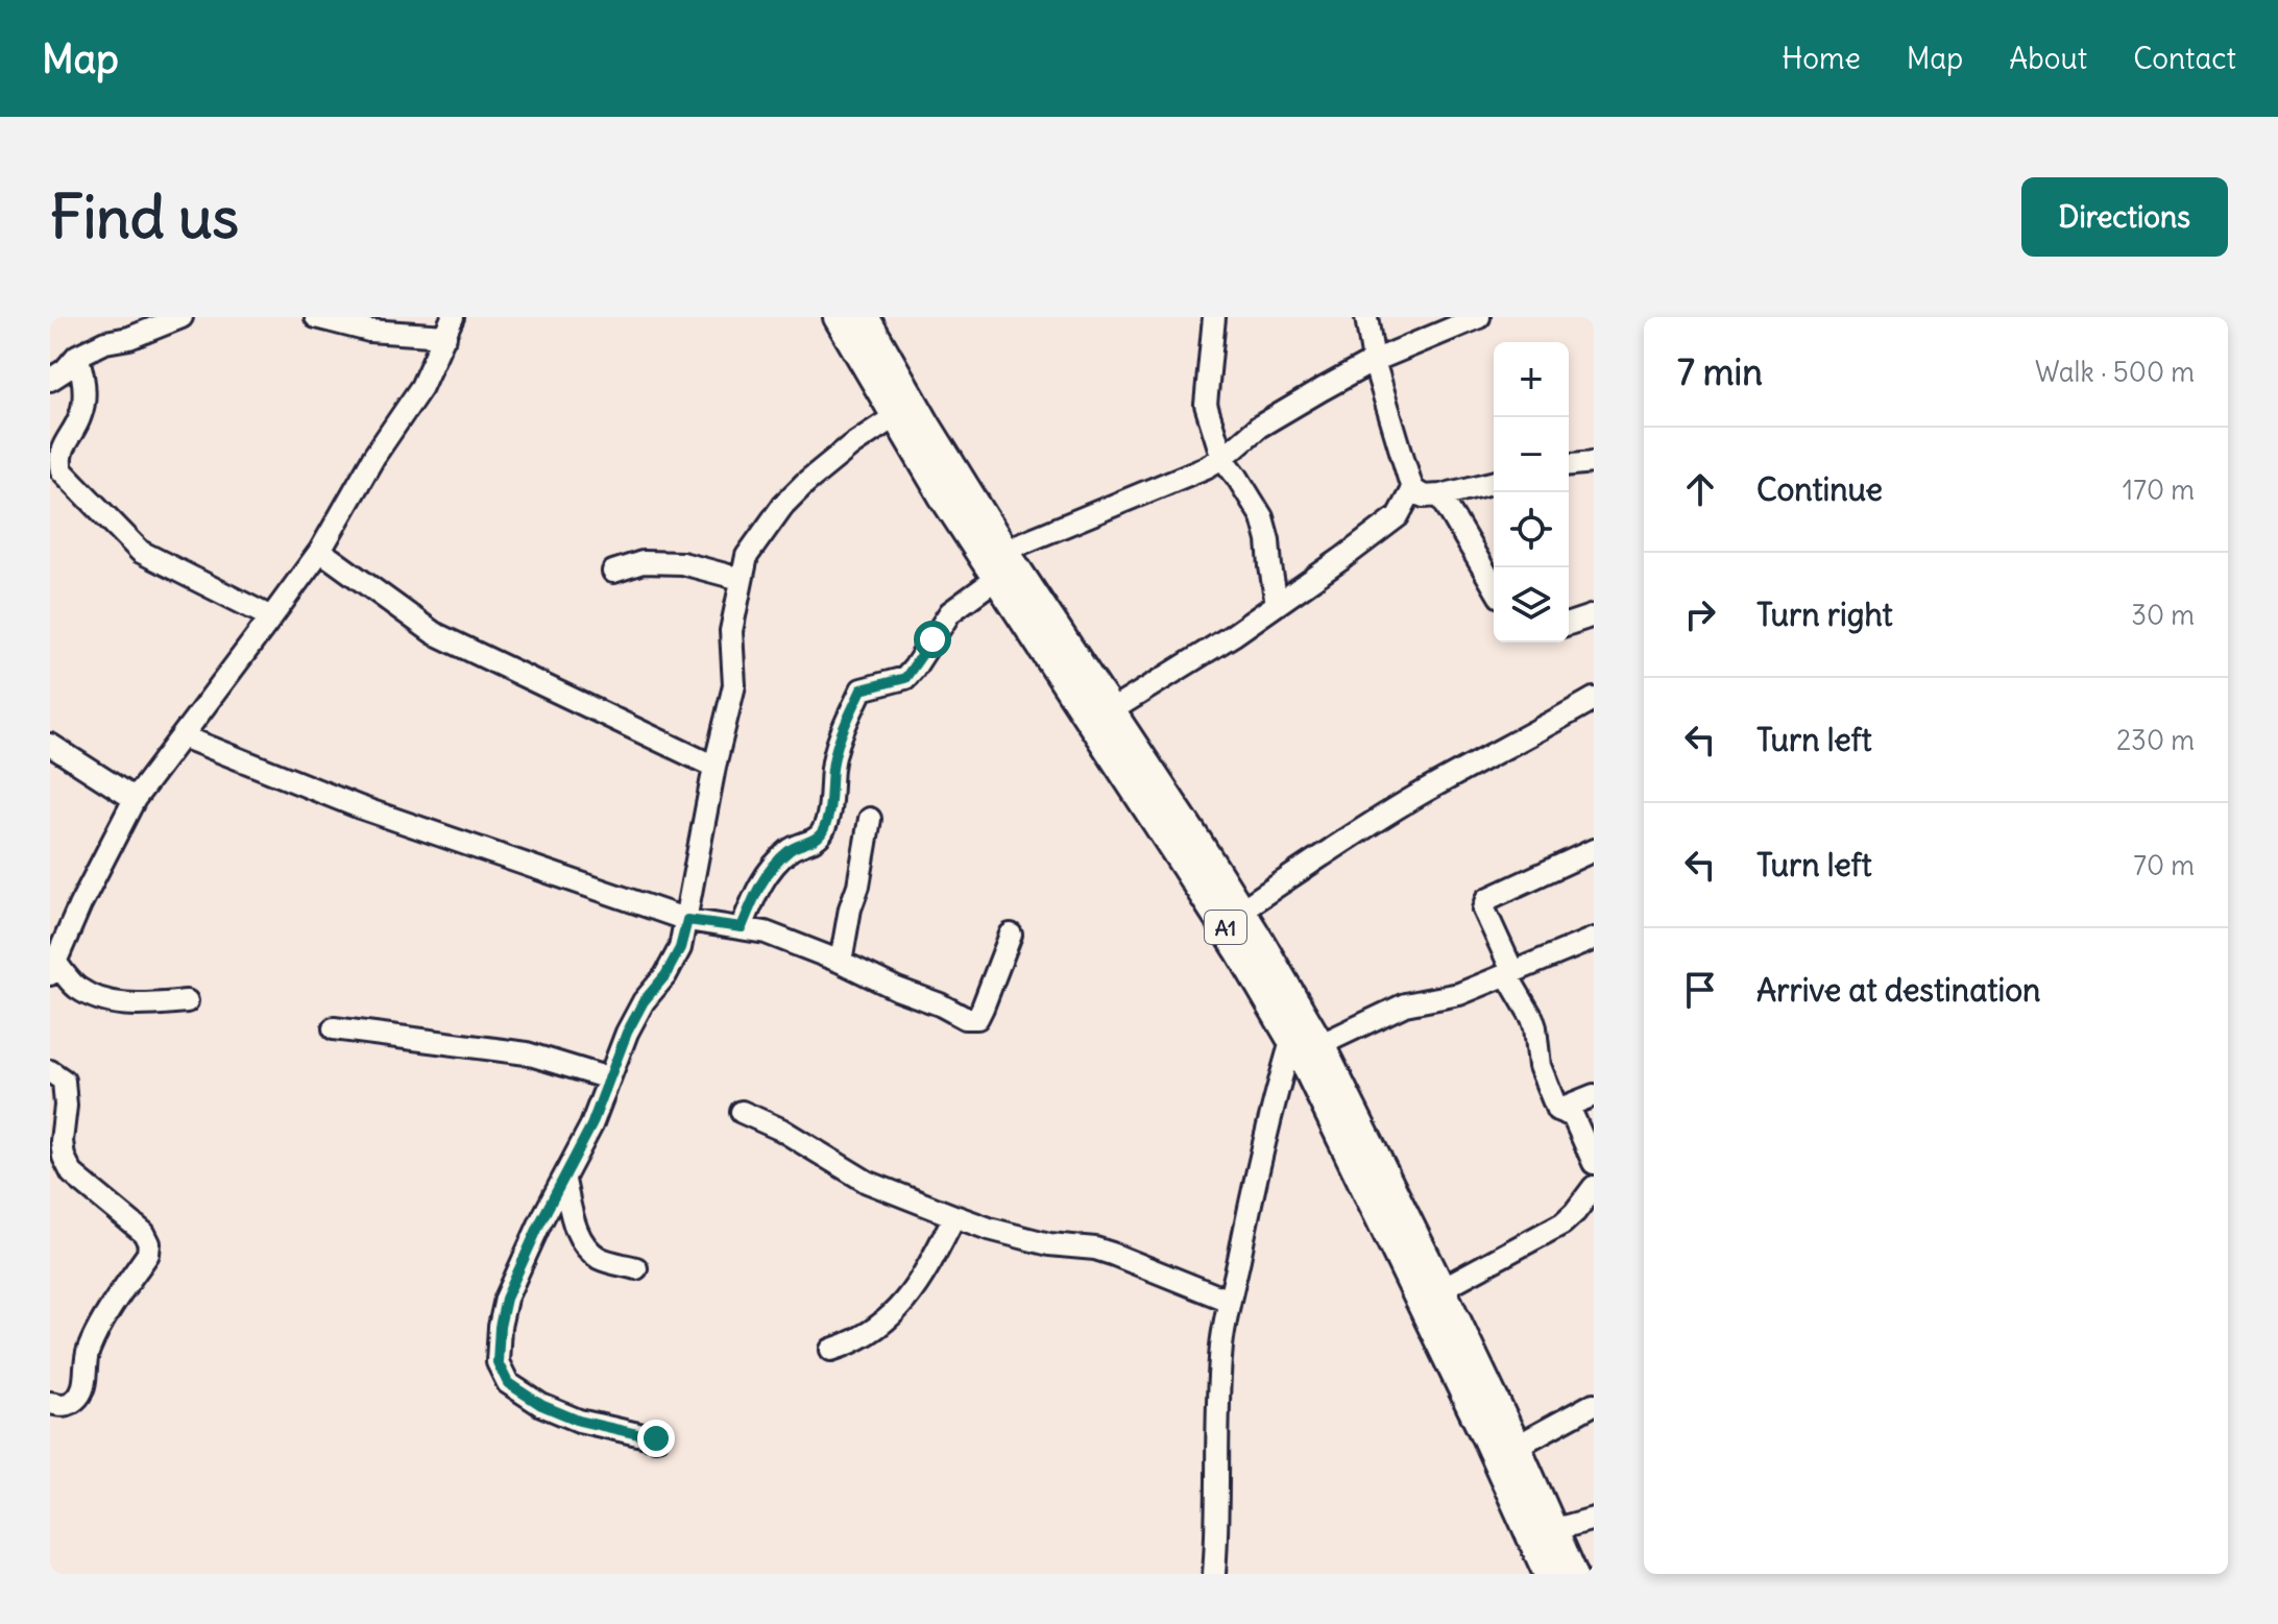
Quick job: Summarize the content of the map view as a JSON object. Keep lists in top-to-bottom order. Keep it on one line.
{"streets":{"highway":["A1"]},"page":{"header":"Map","nav":["Home","Map","About","Contact"],"buttons":"Directions","title":"Find us","heading":["7 min","Walk · 500 m"],"map_buttons":["+","−"],"list":[["Continue","170 m"],["Turn right","30 m"],["Turn left","230 m"],["Turn left","70 m"],"Arrive at destination"]}}
